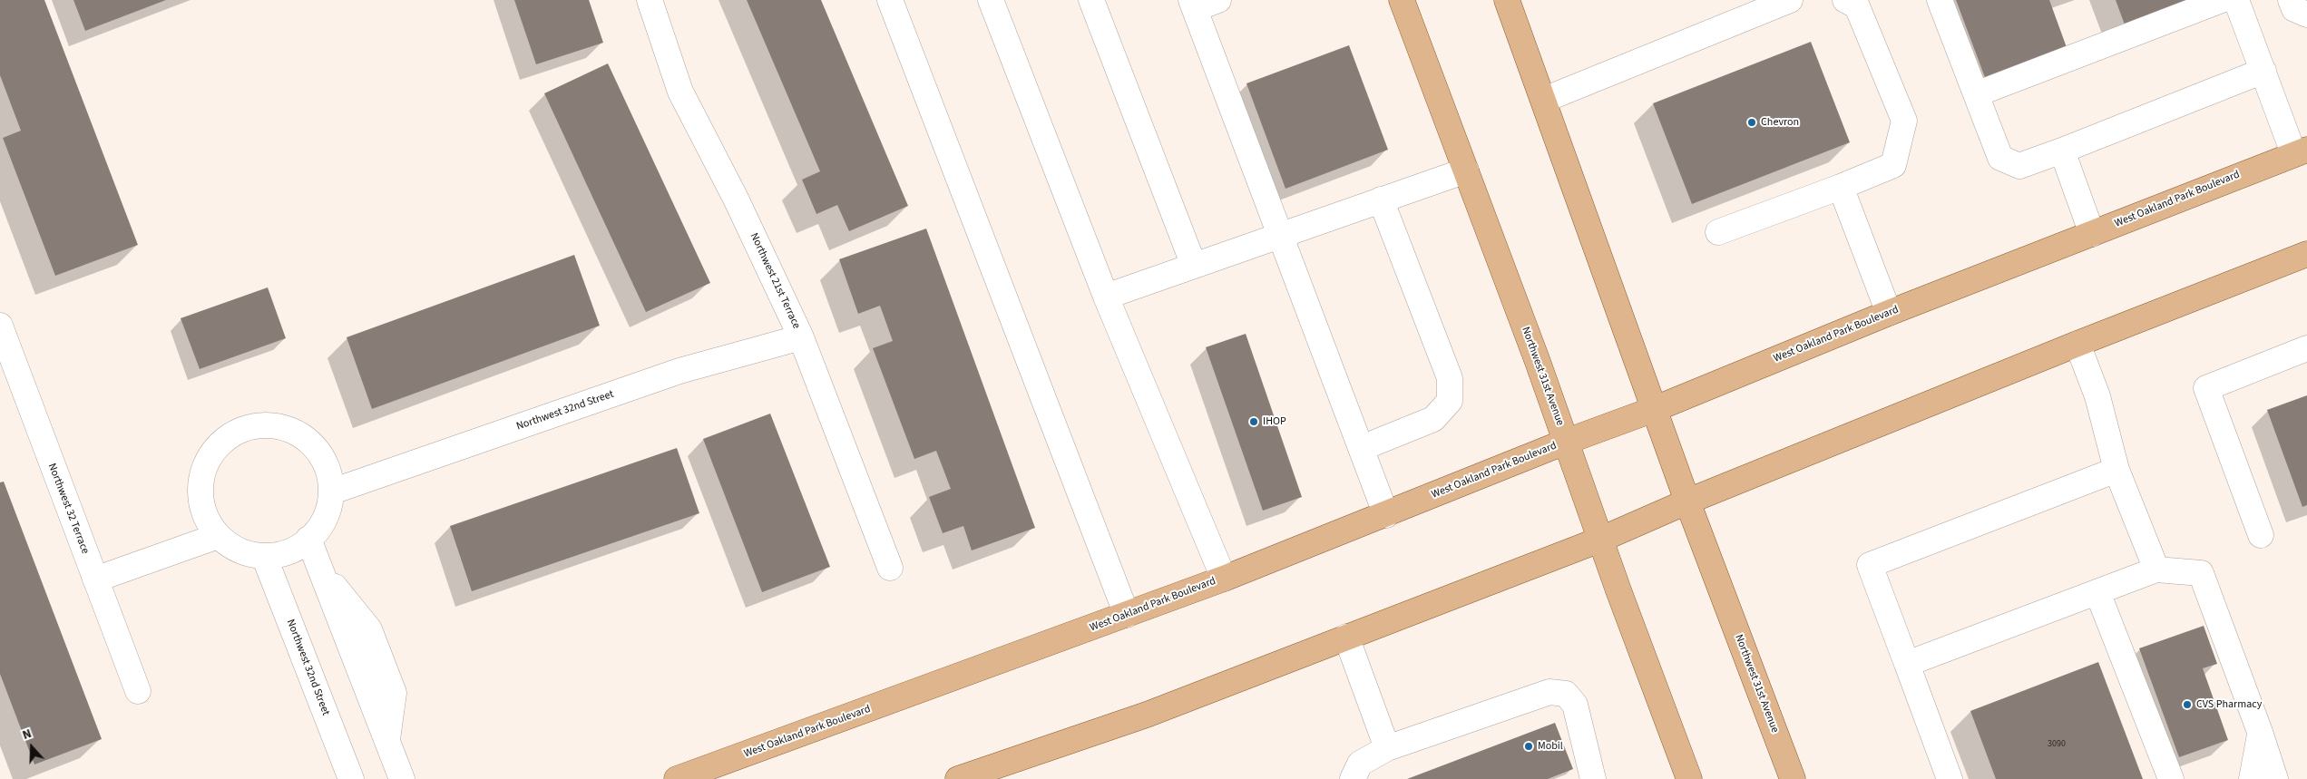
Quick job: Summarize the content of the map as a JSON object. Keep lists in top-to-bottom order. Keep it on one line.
{"streets":{"main road":["West Oakland Park Boulevard","Northwest 31st Avenue"],"street":["Northwest 21st Terrace","Northwest 32nd Street","Northwest 32 Terrace"]},"crossings":[["West Oakland Park Boulevard","Northwest 31st Avenue"],["Northwest 21st Terrace","Northwest 32nd Street"]],"places":["Chevron","IHOP","CVS Pharmacy","Mobil"],"house_numbers":["3090"],"north":"top"}
